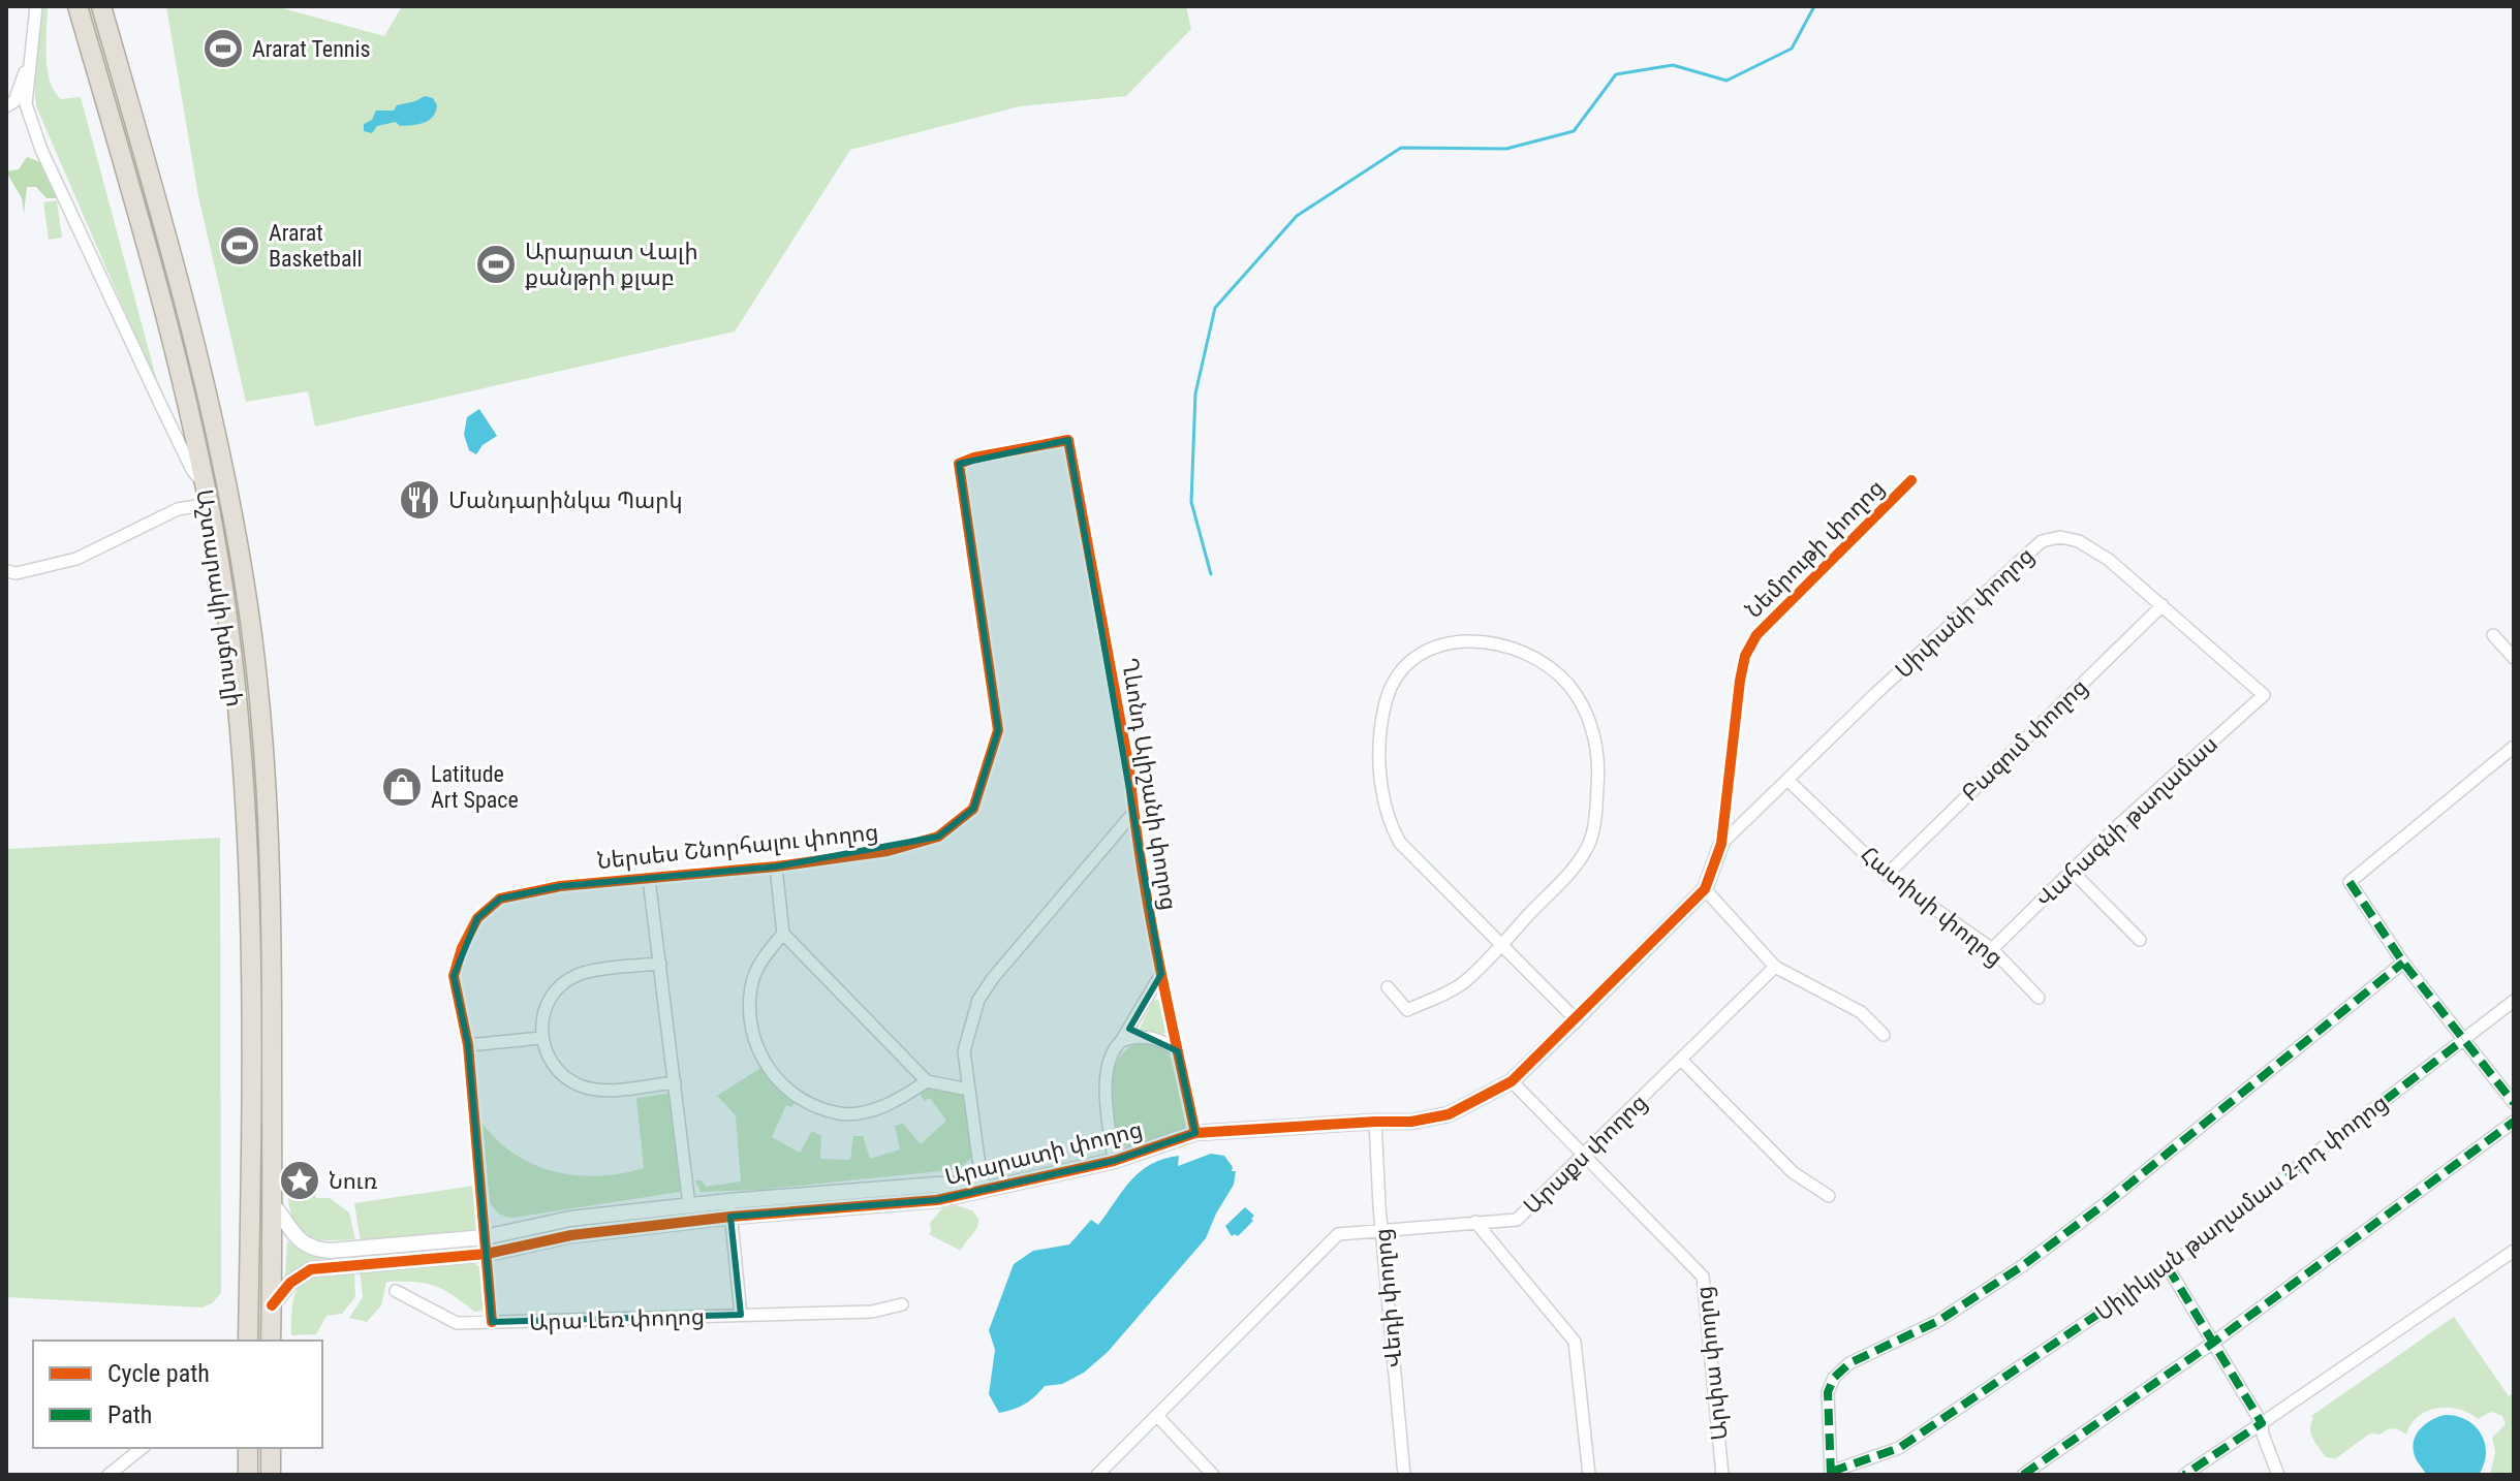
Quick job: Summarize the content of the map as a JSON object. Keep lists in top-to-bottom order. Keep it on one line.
{"streets":{"highway":["Աշտարակի խճուղի"],"street":["Նեմրութի փողոց","Սիփանի փողոց","Բազում փողոց","Ղևոնդ Ալիշանի փողոց","Վահագնի թաղամաս","Ներսես Շնորհալու փողոց","Հատիսի փողոց","Արարատի փողոց","Արաքս փողոց","Սիլիկյան թաղամաս 2-րդ փողոց","Վեդի փողոց","Արա Լեռ փողոց","Արփա փողոց"]},"crossings":[["Նեմրութի փողոց","Սիփանի փողոց"],["Նեմրութի փողոց","Արարատի փողոց"],["Աշտարակի խճուղի","Արարատի փողոց"],["Սիփանի փողոց","Բազում փողոց"],["Սիփանի փողոց","Վահագնի թաղամաս"],["Սիփանի փողոց","Հատիսի փողոց"],["Սիփանի փողոց","Արարատի փողոց"],["Բազում փողոց","Հատիսի փողոց"],["Ղևոնդ Ալիշանի փողոց","Ներսես Շնորհալու փողոց"],["Ղևոնդ Ալիշանի փողոց","Արարատի փողոց"],["Վահագնի թաղամաս","Հատիսի փողոց"],["Ներսես Շնորհալու փողոց","Արարատի փողոց"],["Արարատի փողոց","Վեդի փողոց"],["Արարատի փողոց","Արփա փողոց"],["Արաքս փողոց","Վեդի փողոց"],["Արաքս փողոց","Արփա փողոց"]],"places":{"sports":["Ararat Tennis","Ararat Basketball","Արարատ Վալի քանթրի քլաբ"],"restaurant":["Մանդարինկա Պարկ"],"shop":["Latitude Art Space"],"place":["Նուռ"]},"legend":["Cycle path","Path"]}
